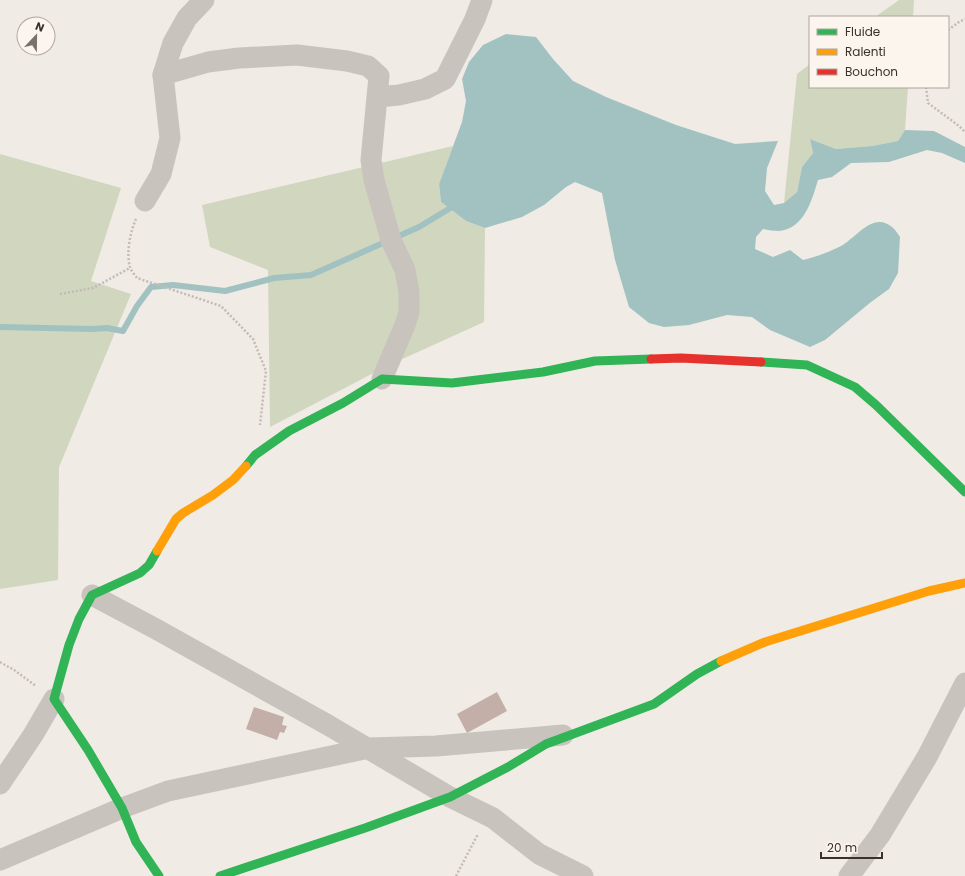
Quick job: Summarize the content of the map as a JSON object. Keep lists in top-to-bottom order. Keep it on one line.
{"legend":["Fluide","Ralenti","Bouchon"],"scale_bar":"20 m","north":"top"}
